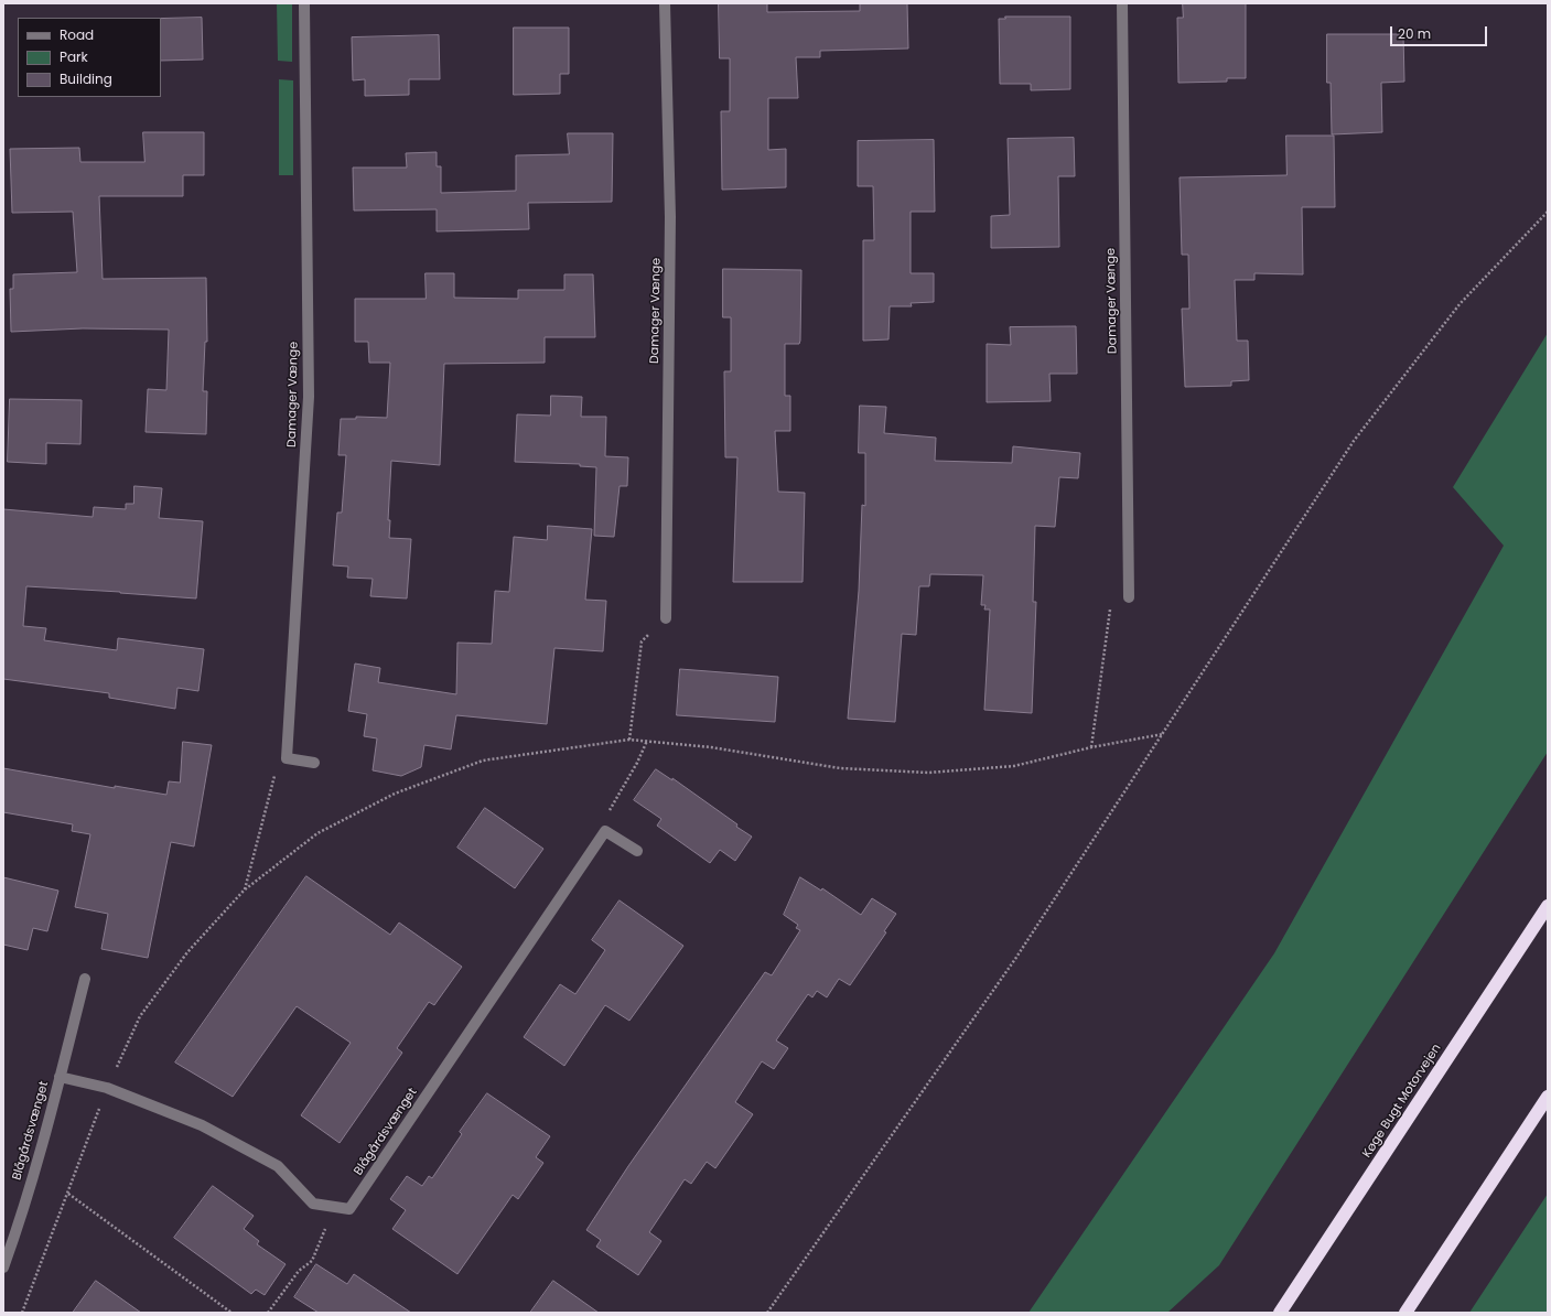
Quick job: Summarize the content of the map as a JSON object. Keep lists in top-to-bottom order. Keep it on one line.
{"streets":{"highway":["Køge Bugt Motorvejen"],"street":["Damager Vænge","Blågårdsvænget"]},"legend":["Road","Park","Building"],"scale_bar":"20 m"}
